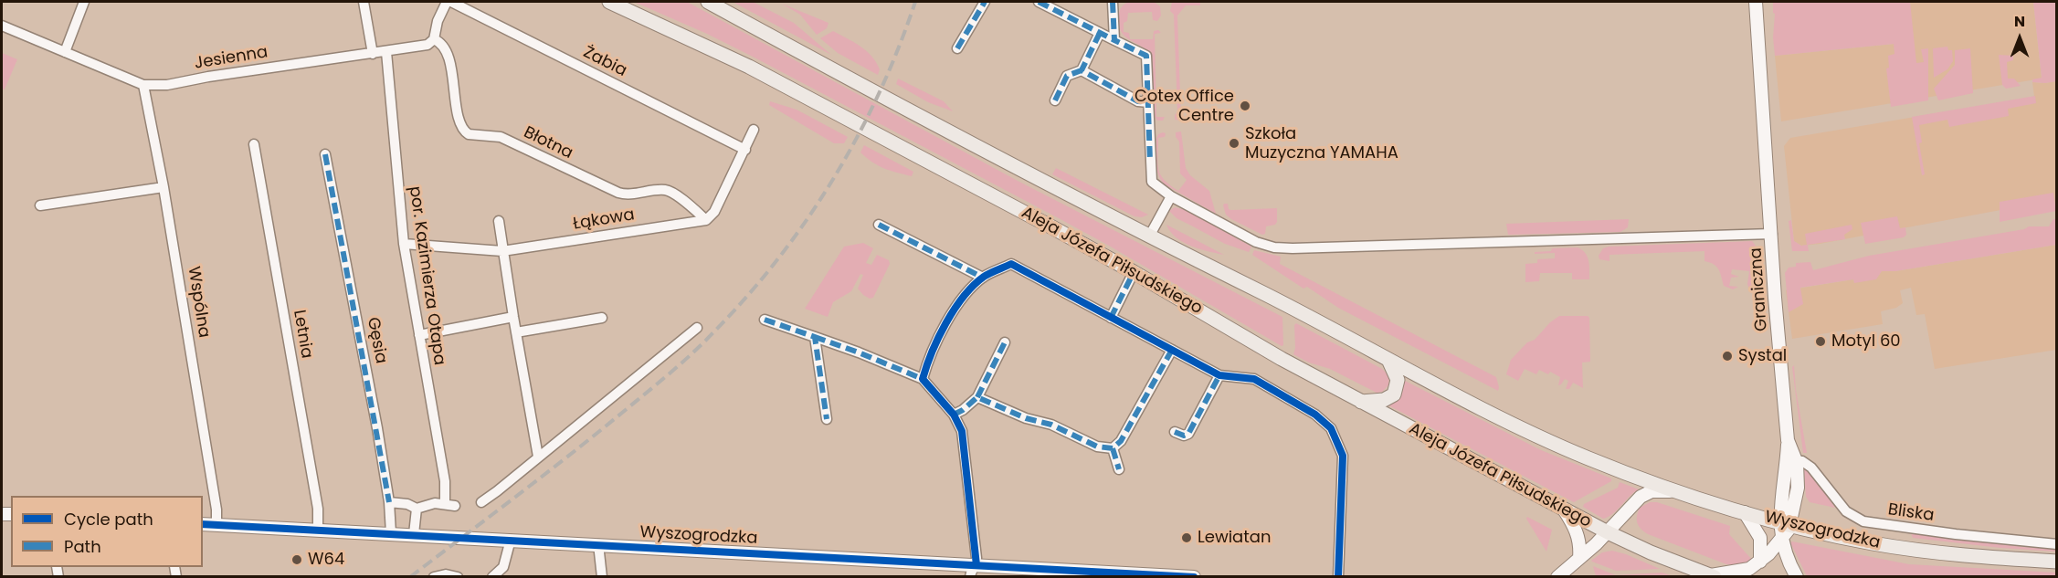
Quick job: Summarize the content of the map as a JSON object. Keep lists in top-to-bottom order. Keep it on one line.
{"streets":{"main road":["Aleja Józefa Piłsudskiego","Wyszogrodzka"],"street":["Jesienna","Żabia","Błotna","Łąkowa","por. Kazimierza Otapa","Graniczna","Wspólna","Letnia","Gęsia","Bliska"]},"crossings":[["Jesienna","Błotna"],["Jesienna","por. Kazimierza Otapa"],["Jesienna","Wspólna"],["Błotna","Łąkowa"],["Łąkowa","por. Kazimierza Otapa"],["Aleja Józefa Piłsudskiego","Wyszogrodzka"],["Graniczna","Bliska"],["Graniczna","Wyszogrodzka"],["Wspólna","Wyszogrodzka"],["Letnia","Wyszogrodzka"],["Gęsia","Wyszogrodzka"]],"places":["Cotex Office Centre","Szkoła Muzyczna YAMAHA","Motyl 60","Systal","Lewiatan","W64"],"legend":["Cycle path","Path"],"north":"top"}
